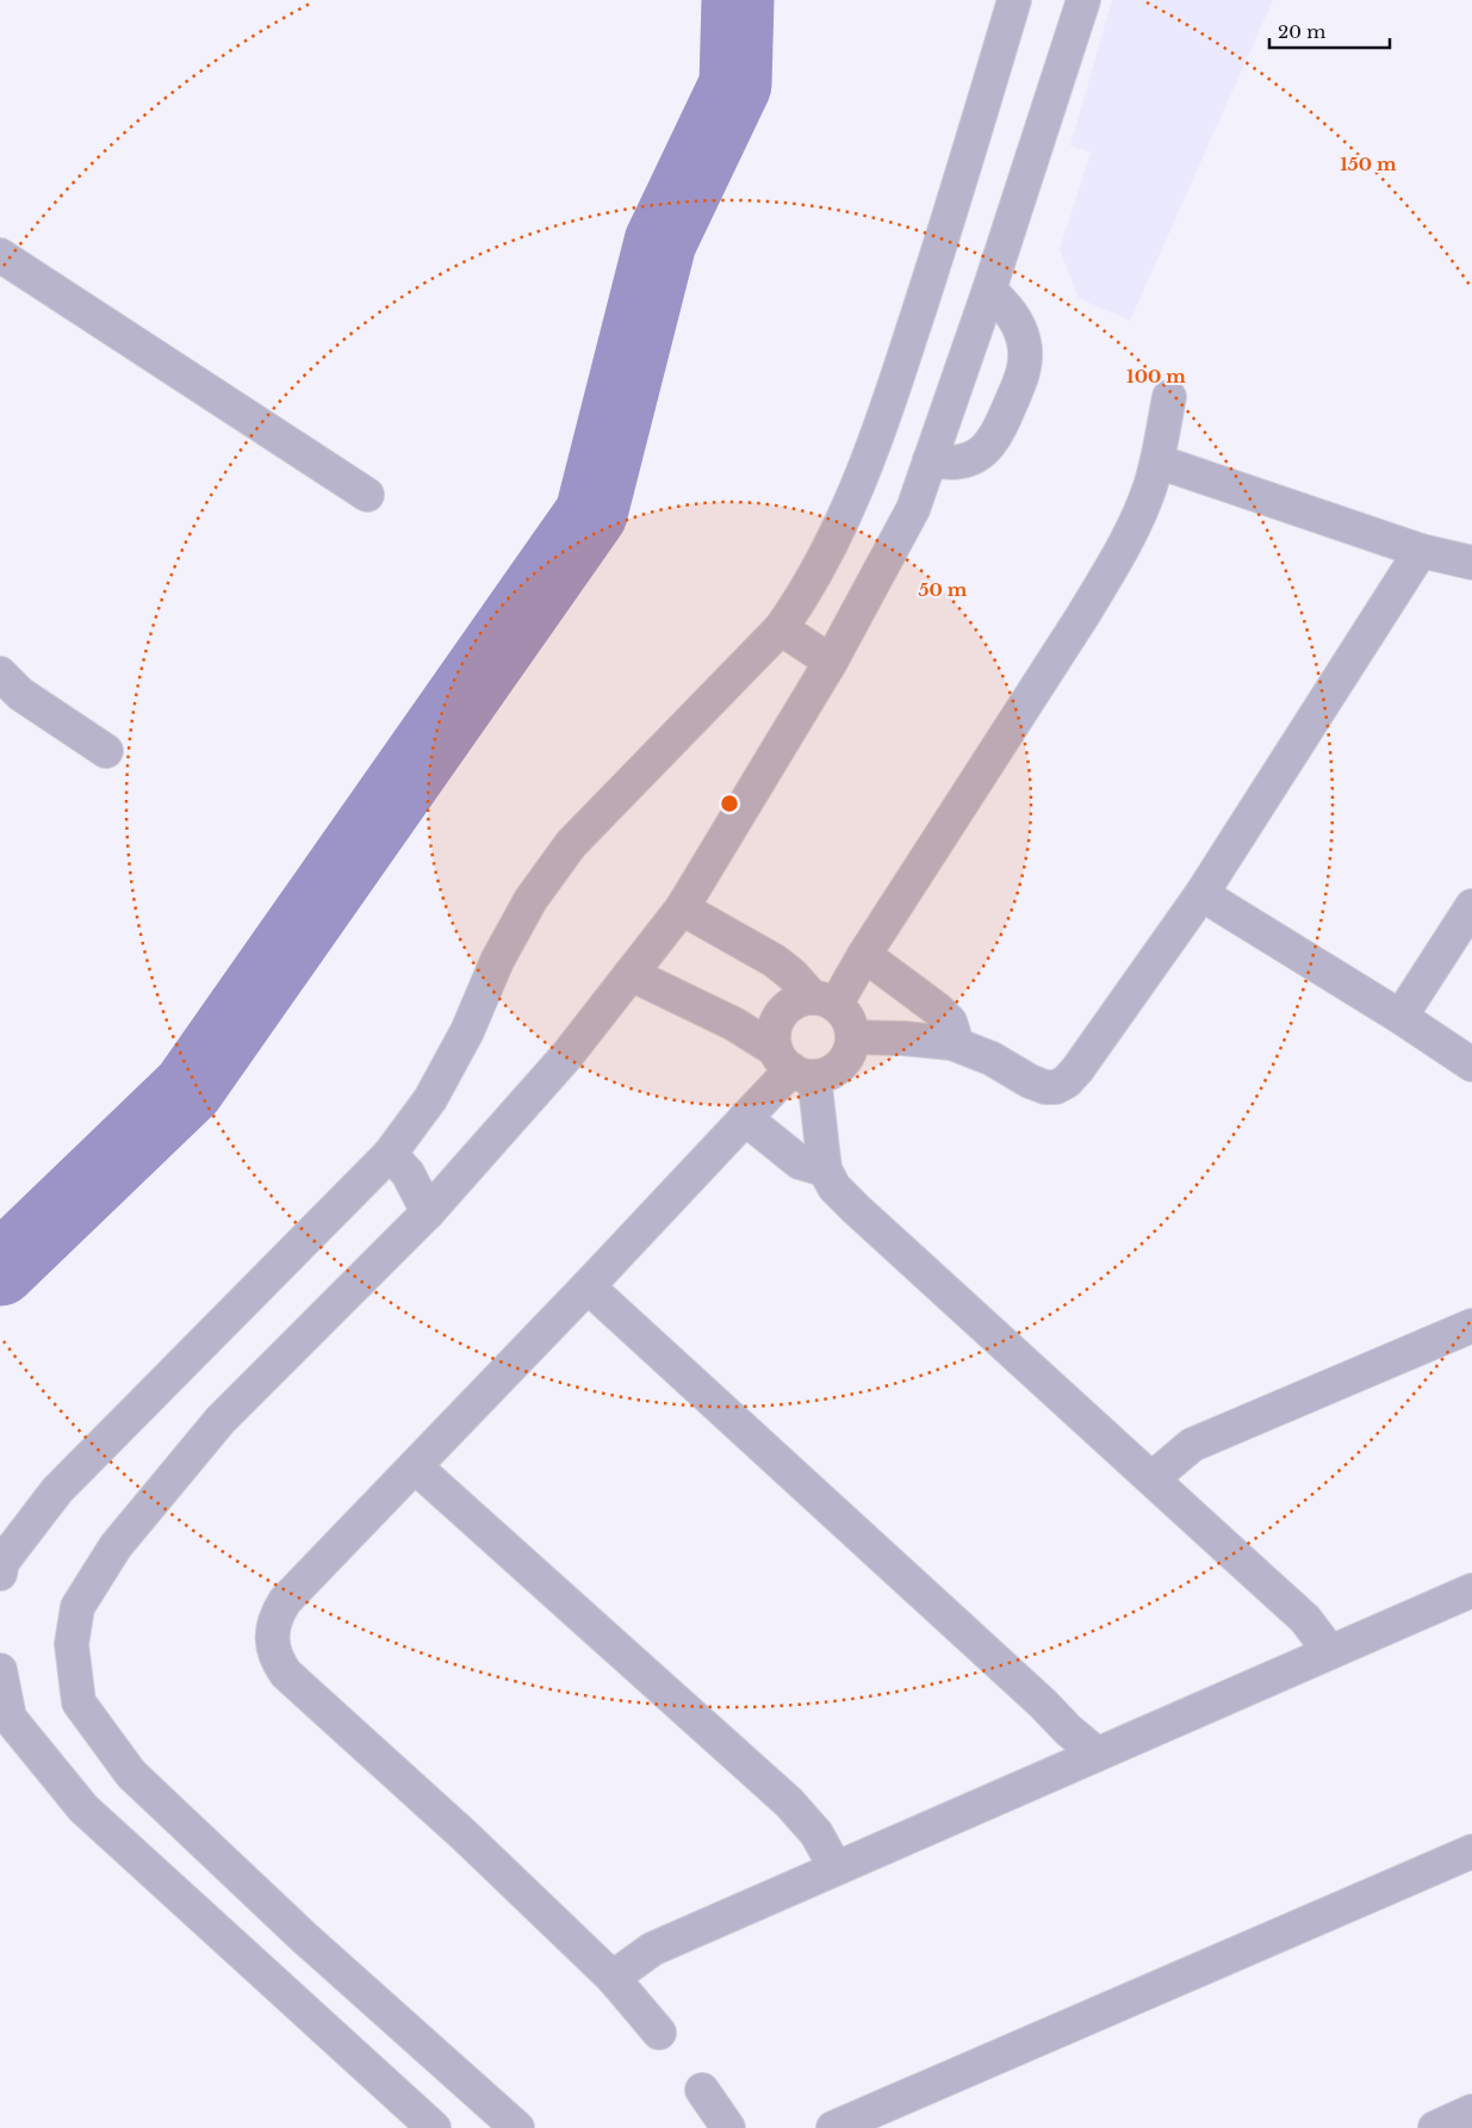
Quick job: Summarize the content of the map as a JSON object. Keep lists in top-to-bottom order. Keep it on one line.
{"scale_bar":"20 m","rings":["150 m","100 m","50 m"]}
